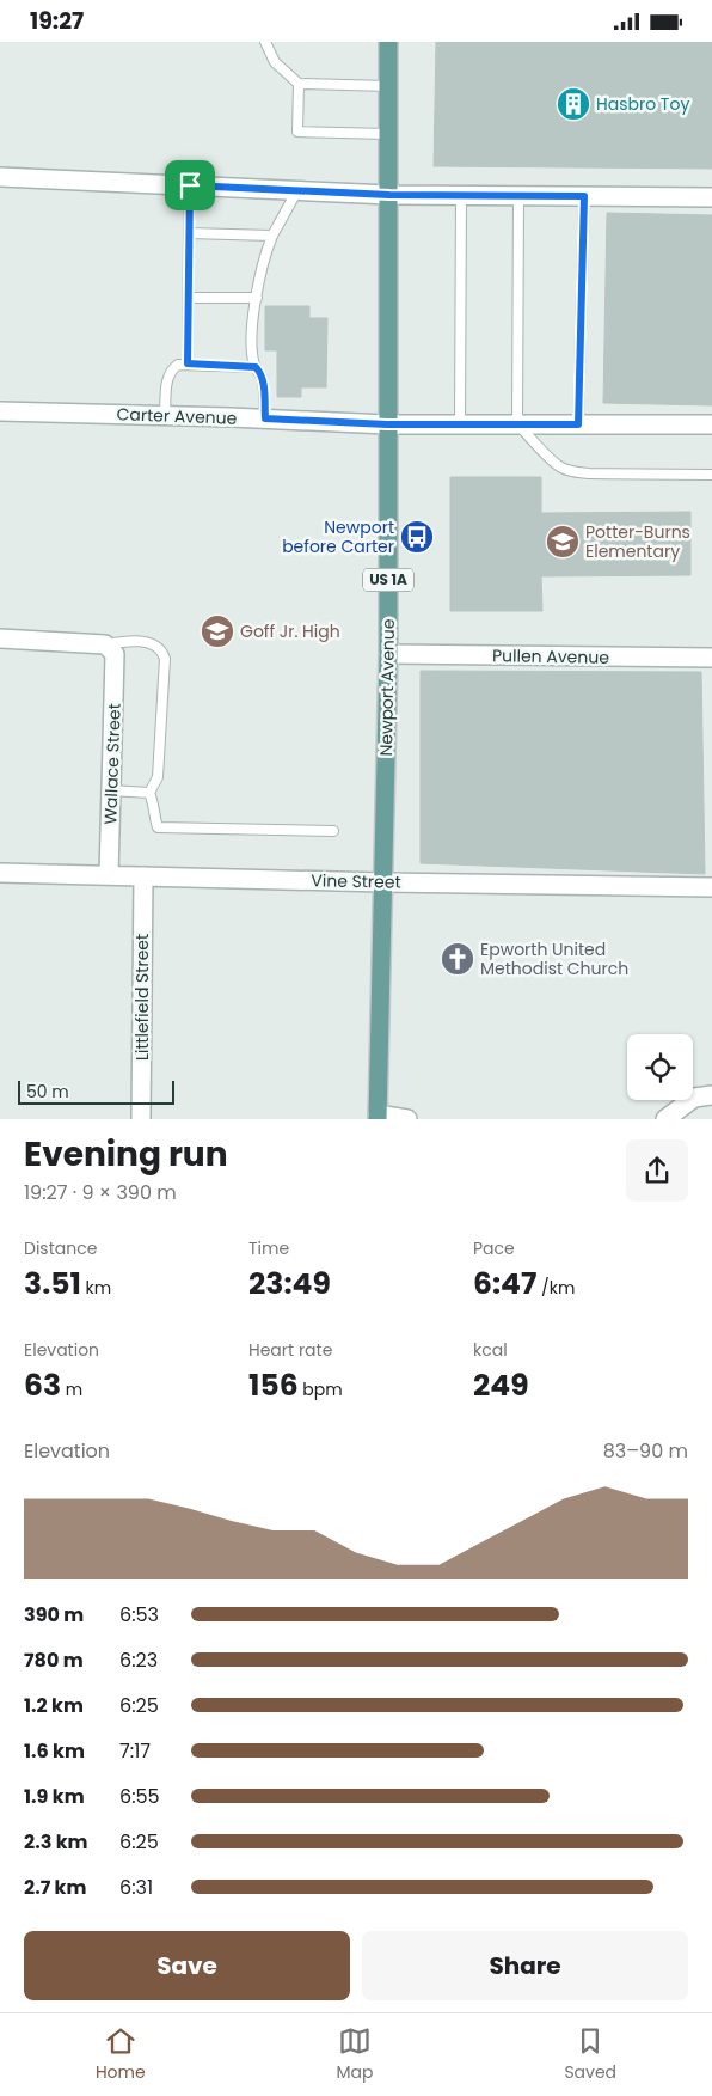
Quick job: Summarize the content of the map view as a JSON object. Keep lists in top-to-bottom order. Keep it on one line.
{"streets":{"main road":["US 1A","Newport Avenue"],"street":["Carter Avenue","Pullen Avenue","Wallace Street","Vine Street","Littlefield Street"]},"crossings":[["Carter Avenue","Newport Avenue"],["Pullen Avenue","Newport Avenue"],["Newport Avenue","Vine Street"],["Wallace Street","Vine Street"],["Vine Street","Littlefield Street"]],"places":{"building":["Hasbro Toy"],"bus stop":["Newport before Carter"],"school or university":["Potter-Burns Elementary","Goff Jr. High"],"church":["Epworth United Methodist Church"]},"scale_bar":"50 m","page":{"status":"19:27","scale":"50 m","heading":["Evening run","19:27 · 9 × 390 m"],"stats":[["Distance","3.51 km"],["Time","23:49"],["Pace","6:47 /km"],["Elevation","63 m"],["Heart rate","156 bpm"],["kcal","249"]],"chart":["Elevation","83–90 m"],"list":[{"name":"390 m","note":"6:53"},{"name":"780 m","note":"6:23"},{"name":"1.2 km","note":"6:25"},{"name":"1.6 km","note":"7:17"},{"name":"1.9 km","note":"6:55"},{"name":"2.3 km","note":"6:25"},{"name":"2.7 km","note":"6:31"}],"buttons":["Save","Share"],"tabs":["Home","Map","Saved"]}}
